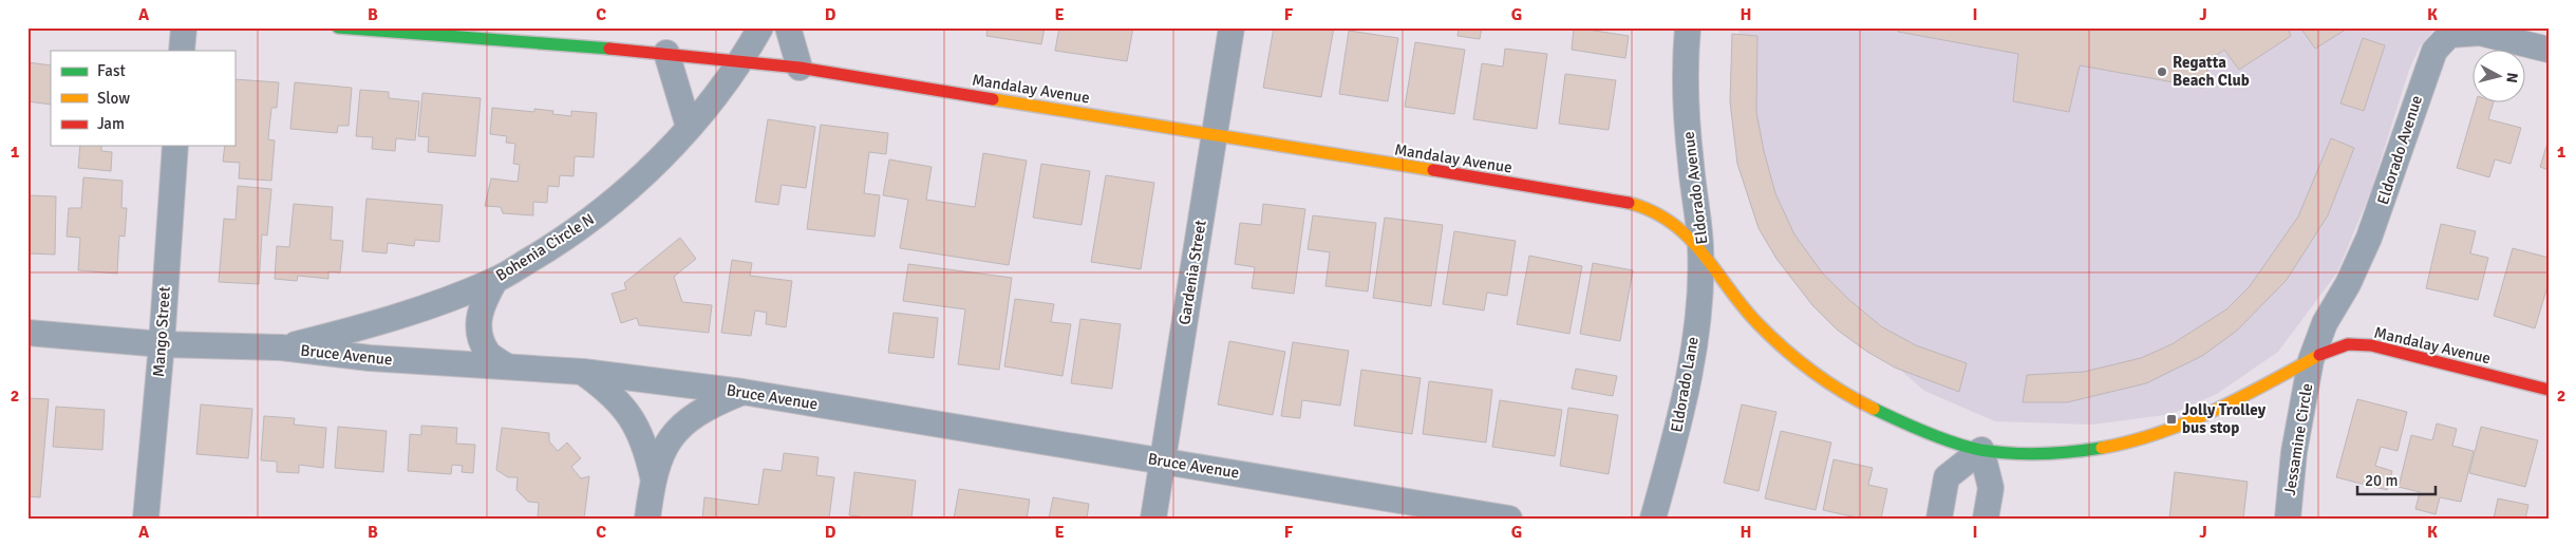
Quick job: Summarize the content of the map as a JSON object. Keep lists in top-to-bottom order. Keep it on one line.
{"streets":{"street":["Mandalay Avenue","Eldorado Avenue","Bohenia Circle N","Gardenia Street","Mango Street","Bruce Avenue","Eldorado Lane","Jessamine Circle"]},"crossings":[["Mandalay Avenue","Eldorado Avenue"],["Mandalay Avenue","Bohenia Circle N"],["Mandalay Avenue","Gardenia Street"],["Mandalay Avenue","Eldorado Lane"],["Mandalay Avenue","Jessamine Circle"],["Eldorado Avenue","Eldorado Lane"],["Eldorado Avenue","Jessamine Circle"],["Bohenia Circle N","Bruce Avenue"],["Gardenia Street","Bruce Avenue"],["Mango Street","Bruce Avenue"]],"places":{"other":["Regatta Beach Club"],"transit":["Jolly Trolley bus stop"]},"legend":["Fast","Slow","Jam"],"scale_bar":"20 m","north":"right","grid":{"columns":["A","B","C","D","E","F","G","H","I","J","K"],"rows":["1","2"]}}
